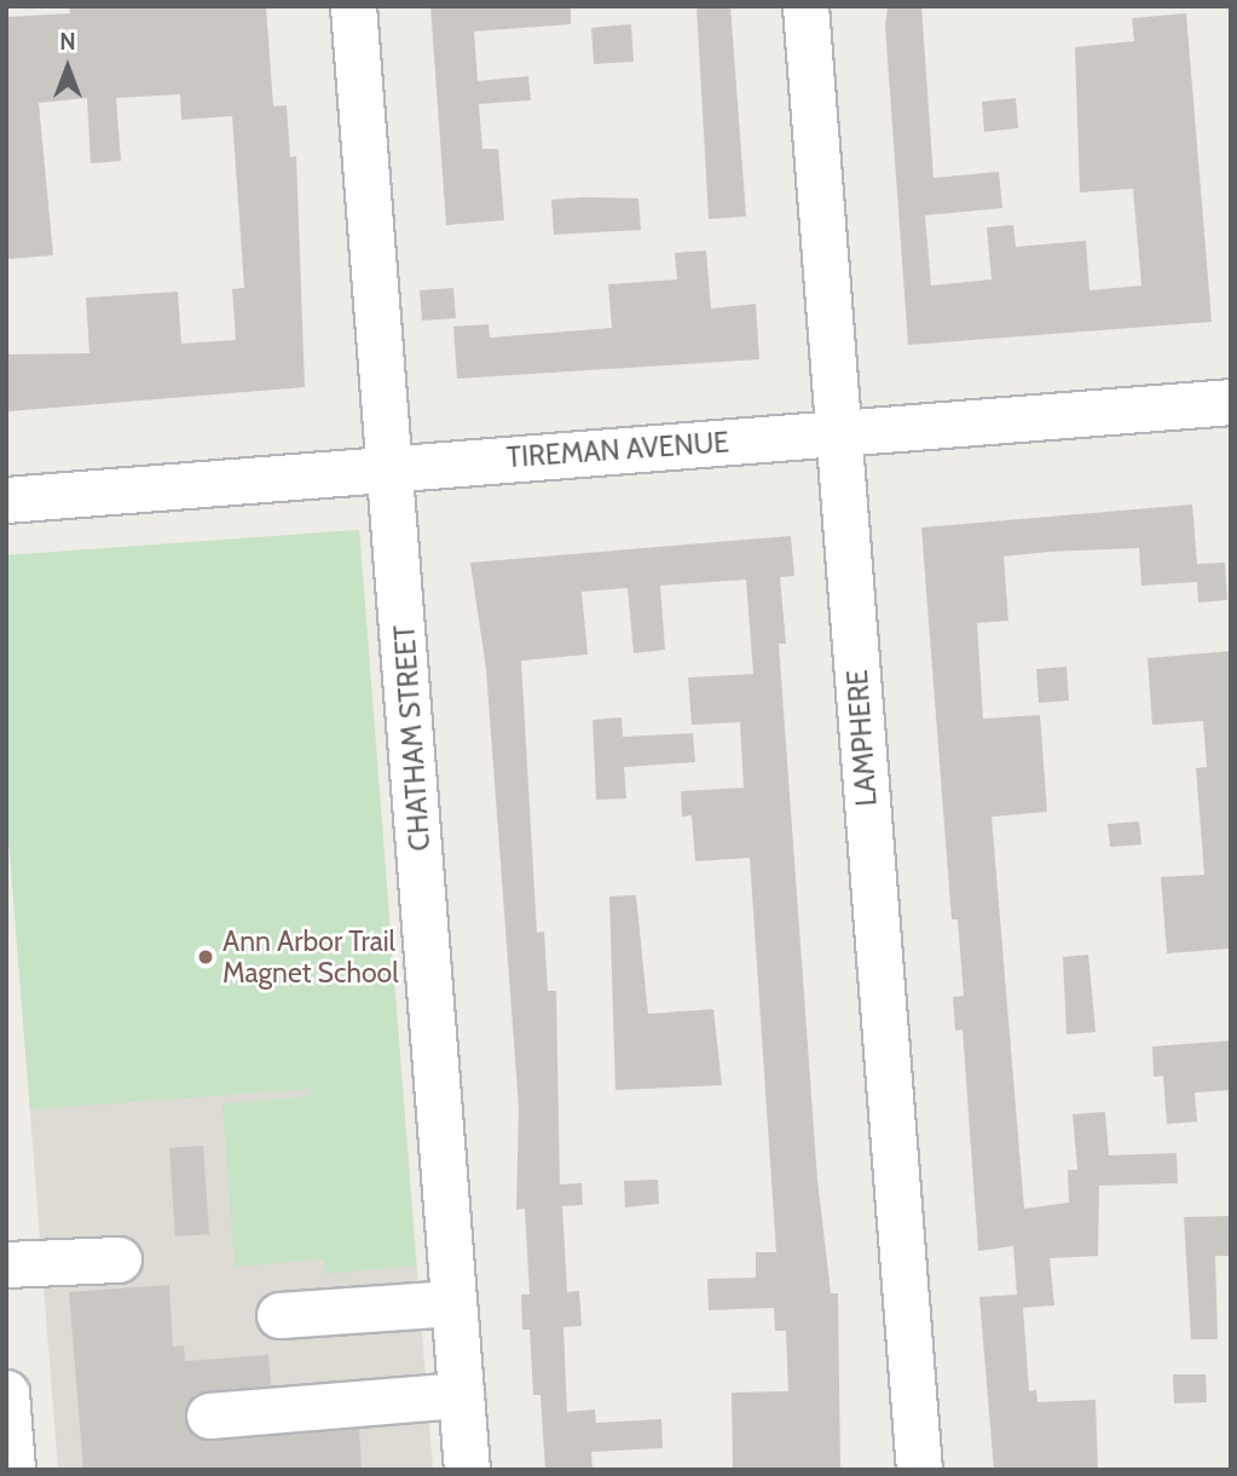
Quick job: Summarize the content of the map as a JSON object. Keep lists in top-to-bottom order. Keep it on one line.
{"streets":{"street":["TIREMAN AVENUE","CHATHAM STREET","LAMPHERE"]},"crossings":[["TIREMAN AVENUE","CHATHAM STREET"],["TIREMAN AVENUE","LAMPHERE"]],"places":["Ann Arbor Trail Magnet School"],"north":"top"}
